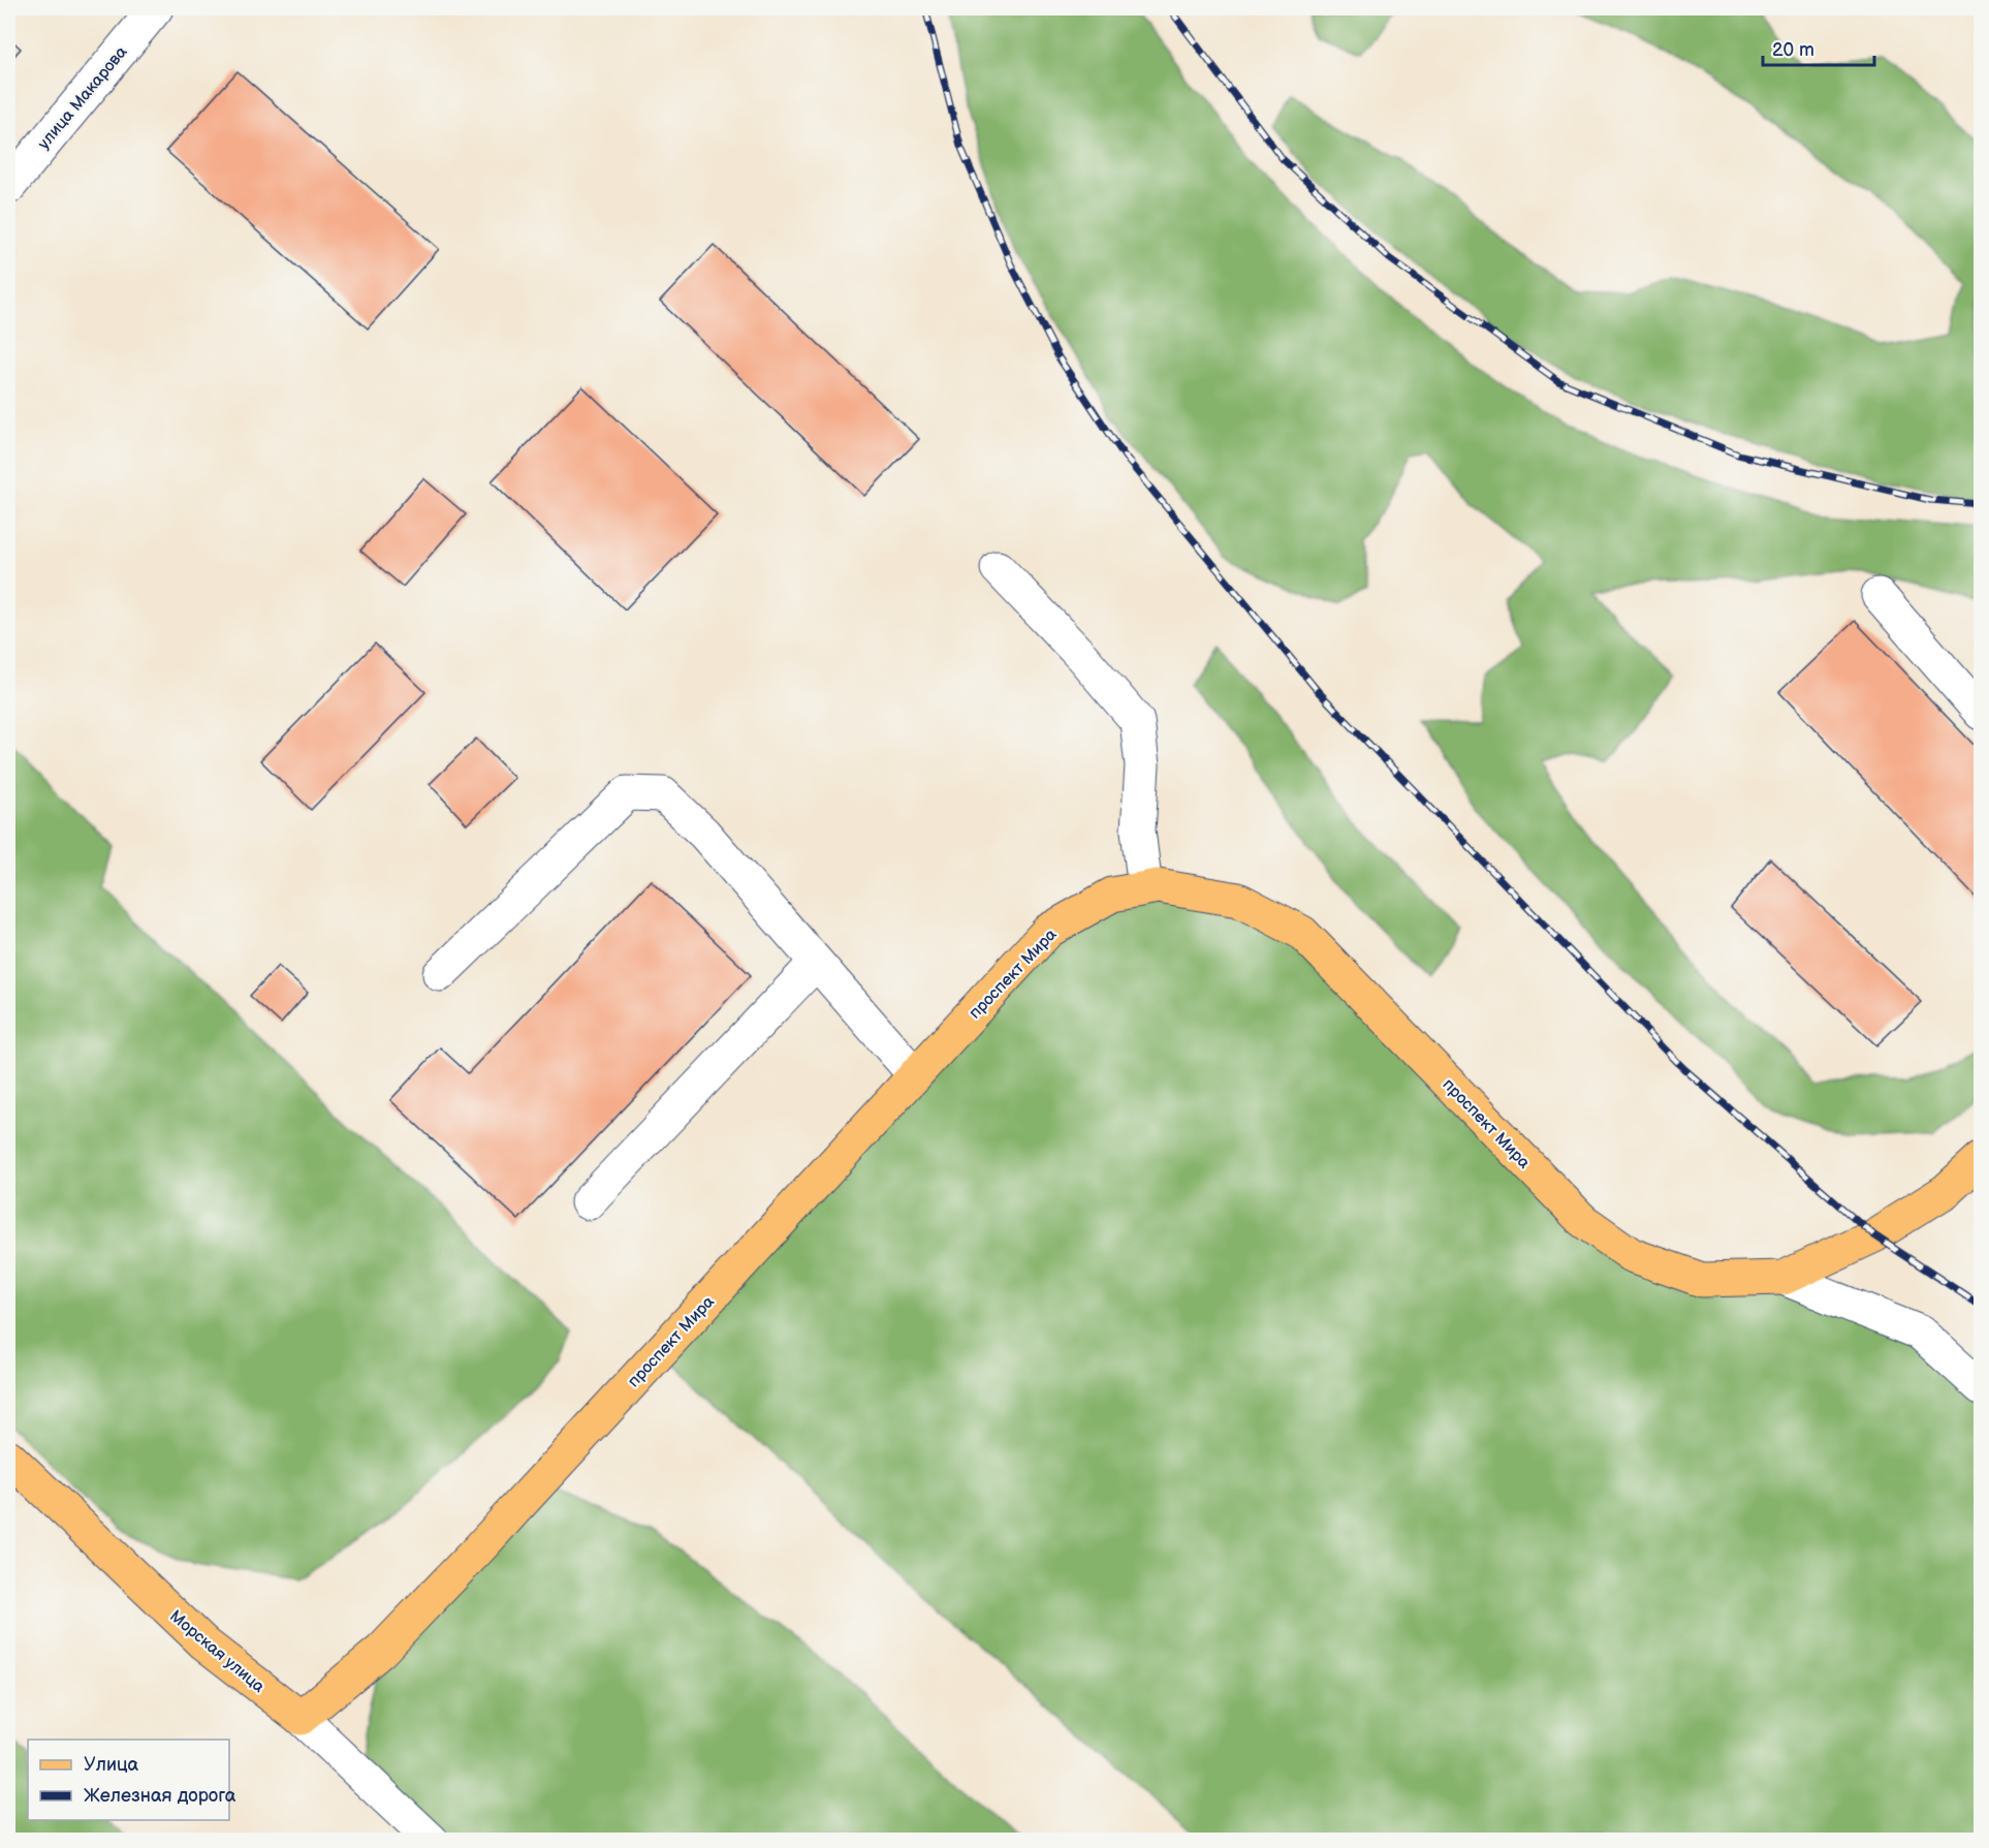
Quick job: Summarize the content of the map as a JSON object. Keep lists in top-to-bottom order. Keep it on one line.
{"streets":{"main road":["проспект Мира","Морская улица"],"street":["улица Макарова"]},"crossings":[["проспект Мира","Морская улица"]],"legend":["Улица","Железная дорога"],"scale_bar":"20 m"}
